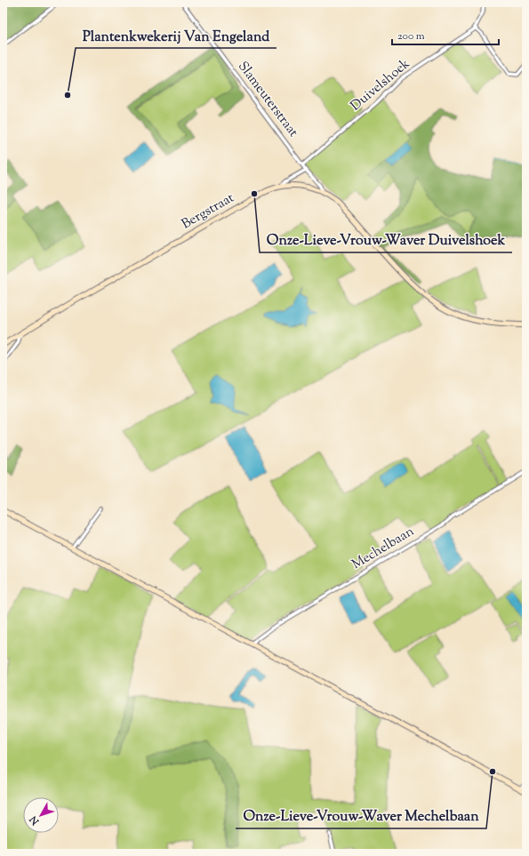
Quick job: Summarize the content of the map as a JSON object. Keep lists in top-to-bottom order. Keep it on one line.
{"streets":{"street":["Duivelshoek","Slameuterstraat","Bergstraat","Mechelbaan"]},"crossings":[["Duivelshoek","Slameuterstraat"],["Slameuterstraat","Bergstraat"]],"places":["Plantenkwekerij Van Engeland","Onze-Lieve-Vrouw-Waver Duivelshoek","Onze-Lieve-Vrouw-Waver Mechelbaan"],"scale_bar":"200 m","north":"bottom left"}
